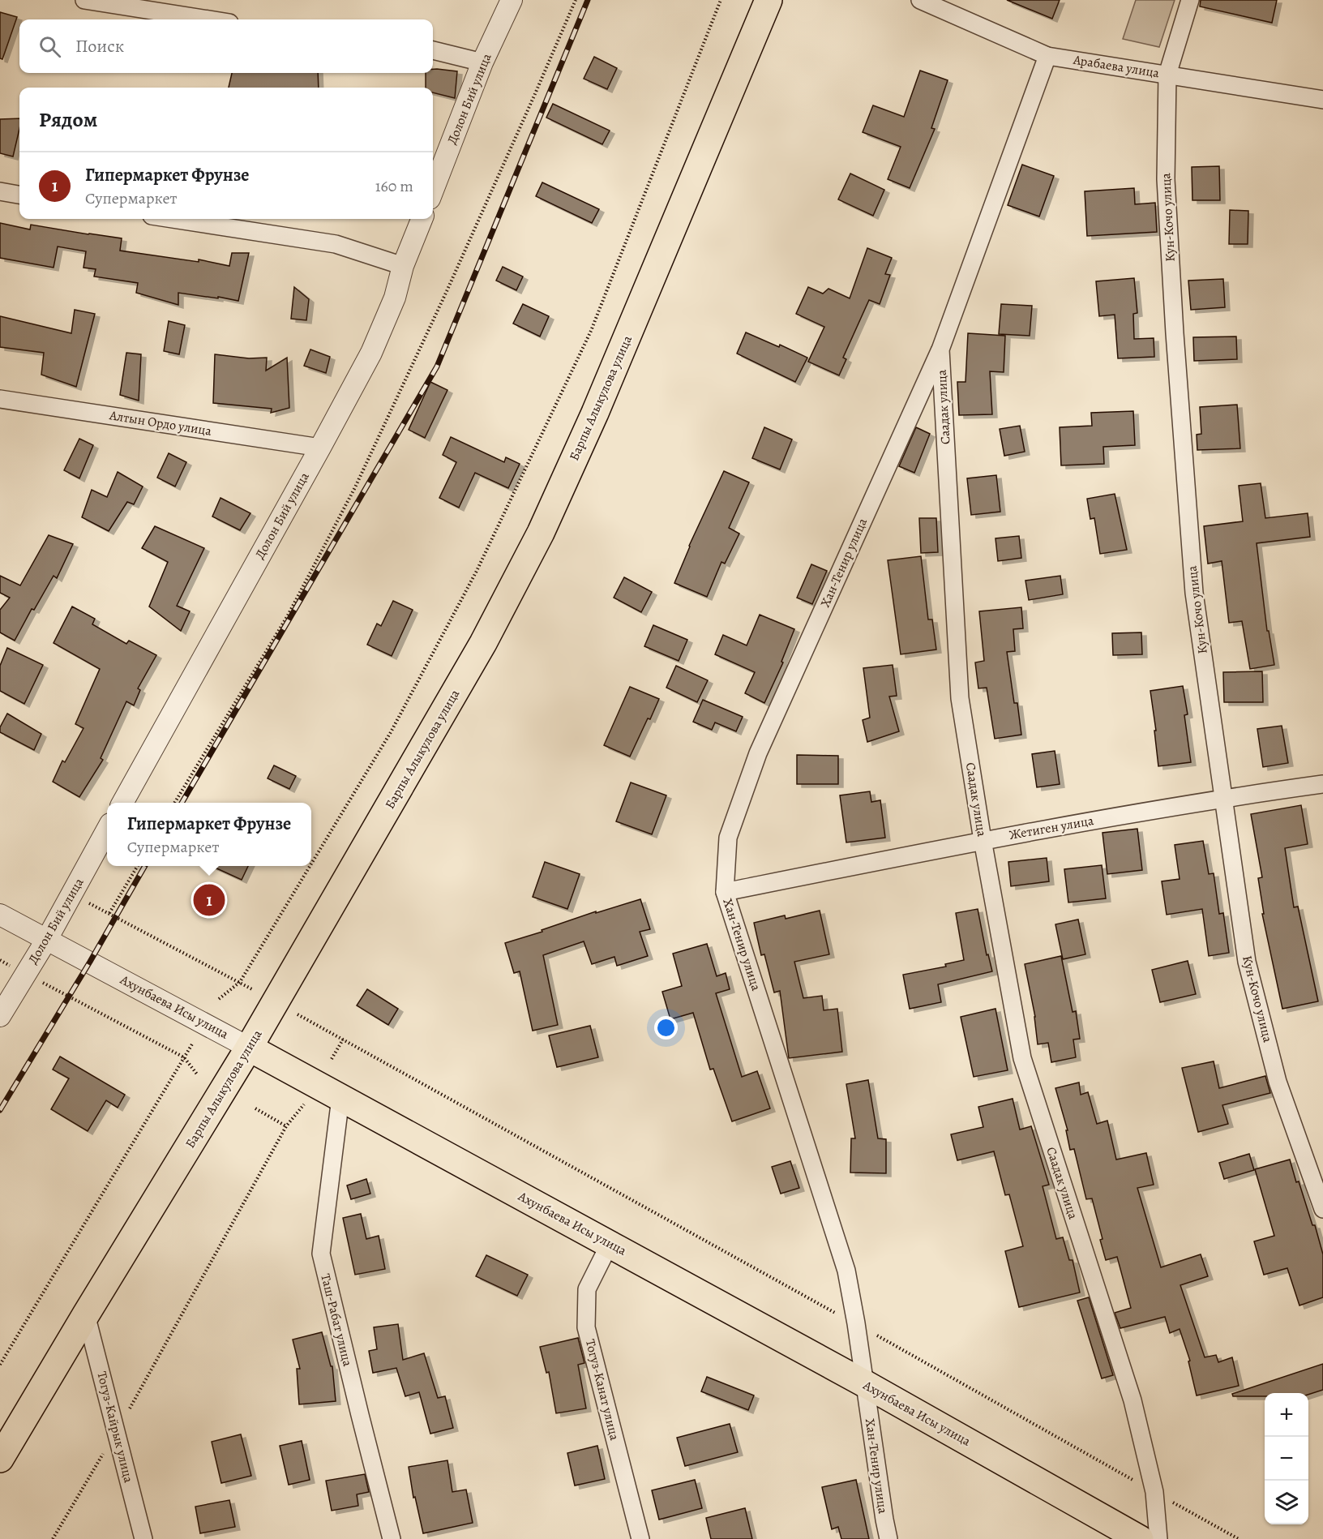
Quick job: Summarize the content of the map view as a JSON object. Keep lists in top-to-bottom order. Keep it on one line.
{"streets":{"main road":["Барпы Алыкулова улица","Ахунбаева Исы улица"],"street":["Арабаева улица","Долон Бий улица","Кун-Кочо улица","Саадак улица","Алтын Ордо улица","Хан-Тенир улица","Жетиген улица","Таш-Рабат улица","Тогуз-Канат улица","Тогуз-Кайрык улица"]},"crossings":[["Арабаева улица","Кун-Кочо улица"],["Арабаева улица","Саадак улица"],["Долон Бий улица","Алтын Ордо улица"],["Долон Бий улица","Ахунбаева Исы улица"],["Кун-Кочо улица","Жетиген улица"],["Барпы Алыкулова улица","Ахунбаева Исы улица"],["Барпы Алыкулова улица","Тогуз-Кайрык улица"],["Саадак улица","Хан-Тенир улица"],["Саадак улица","Жетиген улица"],["Хан-Тенир улица","Жетиген улица"],["Хан-Тенир улица","Ахунбаева Исы улица"],["Ахунбаева Исы улица","Таш-Рабат улица"],["Ахунбаева Исы улица","Тогуз-Канат улица"]],"page":{"search":"Поиск","heading":"Рядом","list":[{"mark":"1","name":"Гипермаркет Фрунзе","note":"Супермаркет","value":"160 m"}],"popup":["Гипермаркет Фрунзе","Супермаркет"],"pins":"1","map_buttons":["+","−"]}}
